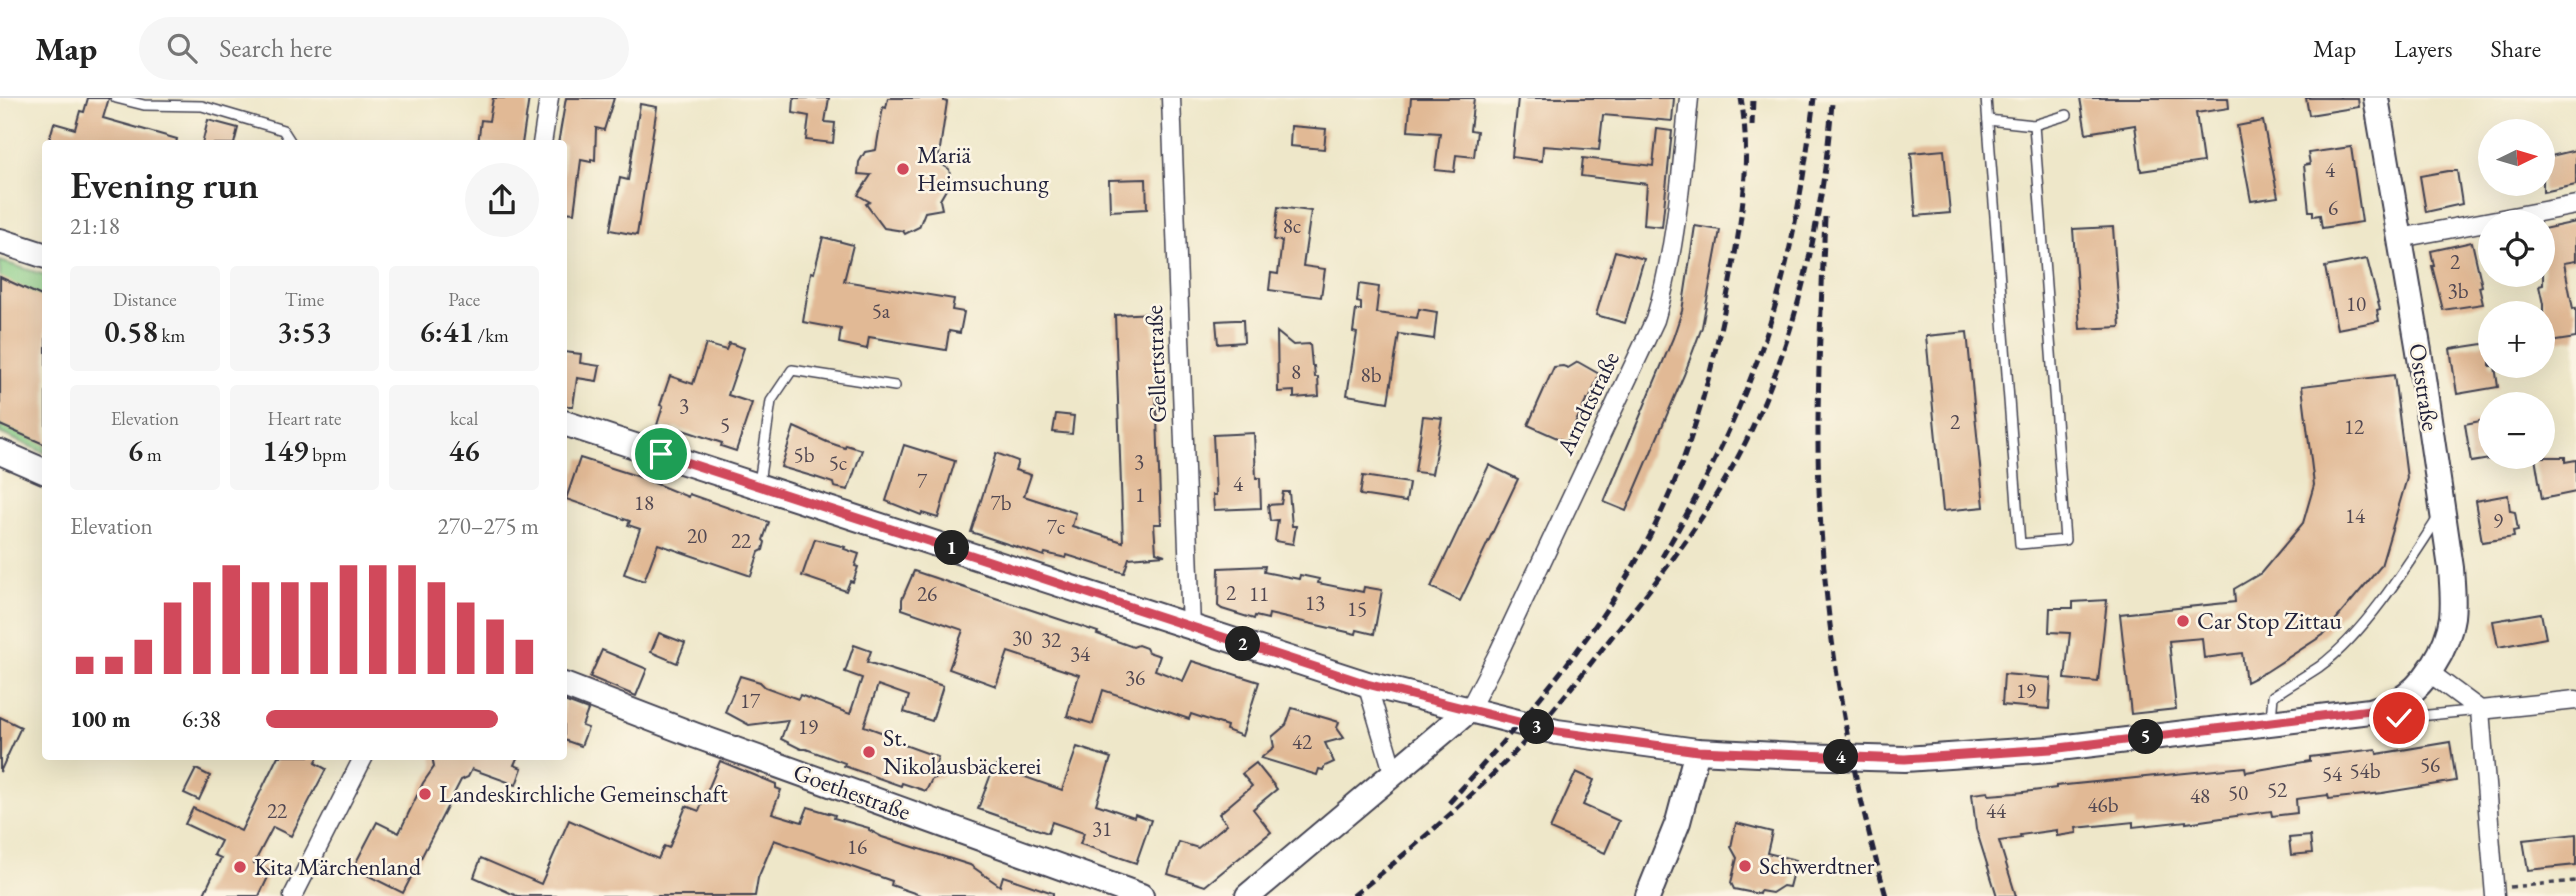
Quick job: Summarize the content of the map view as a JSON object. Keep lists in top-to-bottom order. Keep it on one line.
{"streets":{"main road":["Oststraße","Goethestraße"],"street":["Gellertstraße","Arndtstraße"]},"places":["Mariä Heimsuchung","Car Stop Zittau","St. Nikolausbäckerei","Landeskirchliche Gemeinschaft","Schwerdtner","Kita Märchenland"],"house_numbers":["4","6","8c","2","3b","10","5a","8","8b","3","2","5","12","5b","3","5c","7","4","1","18","7b","14","9","7c","20","22","2","26","11","13","15","30","32","34","36","19","17","19","42","56","54b","54","52","50","48","46b","22","44","31","16"],"north":"right","page":{"header":"Map","search":"Search here","nav":["Map","Layers","Share"],"map_buttons":["+","−"],"heading":["Evening run","21:18"],"stats":[["Distance","0.58 km"],["Time","3:53"],["Pace","6:41 /km"],["Elevation","6 m"],["Heart rate","149 bpm"],["kcal","46"]],"chart":["Elevation","270–275 m"],"pins":["1","2","3","5","4"],"list":[{"name":"100 m","note":"6:38"}]}}
